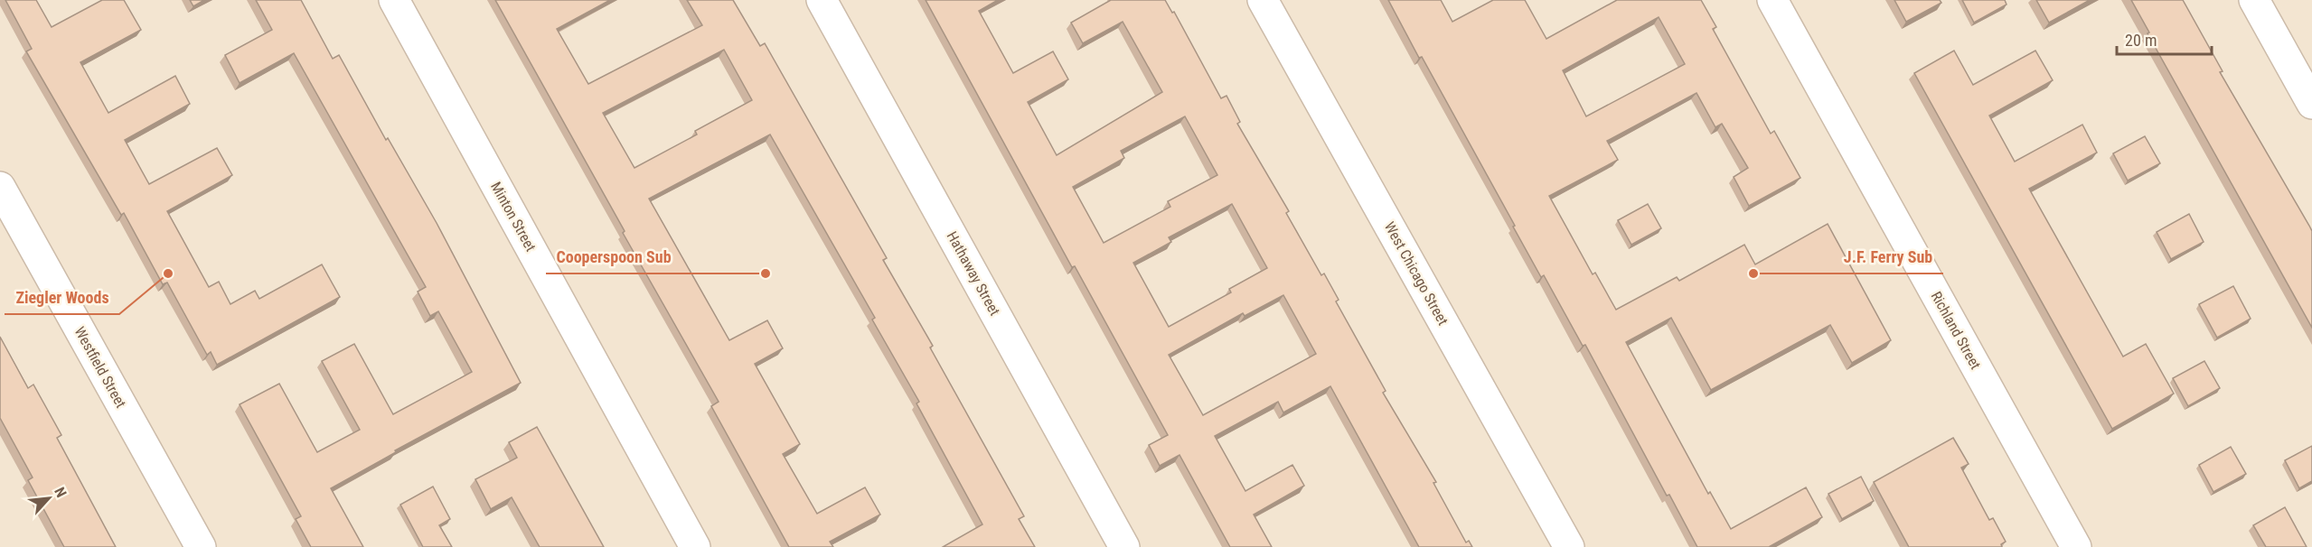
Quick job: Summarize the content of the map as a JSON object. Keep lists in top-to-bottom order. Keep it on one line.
{"streets":{"street":["Minton Street","Hathaway Street","West Chicago Street","Richland Street","Westfield Street"]},"places":["Ziegler Woods","Cooperspoon Sub","J.F. Ferry Sub"],"scale_bar":"20 m","north":"top right"}
